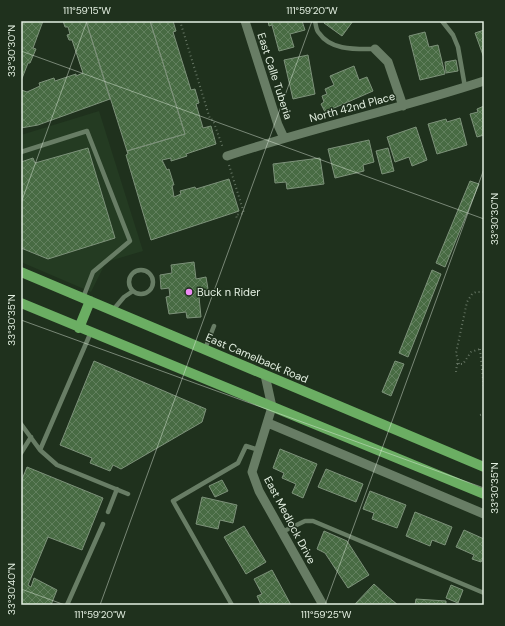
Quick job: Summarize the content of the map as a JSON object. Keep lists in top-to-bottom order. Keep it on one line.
{"streets":{"main road":["East Camelback Road"],"street":["East Calle Tuberia","North 42nd Place","East Medlock Drive"]},"crossings":[["East Calle Tuberia","North 42nd Place"],["East Camelback Road","East Medlock Drive"]],"places":["Buck n Rider"],"coordinates":["111°59'15\"W","111°59'20\"W","33°30'30\"N","33°30'35\"N","33°30'40\"N","111°59'25\"W"]}
